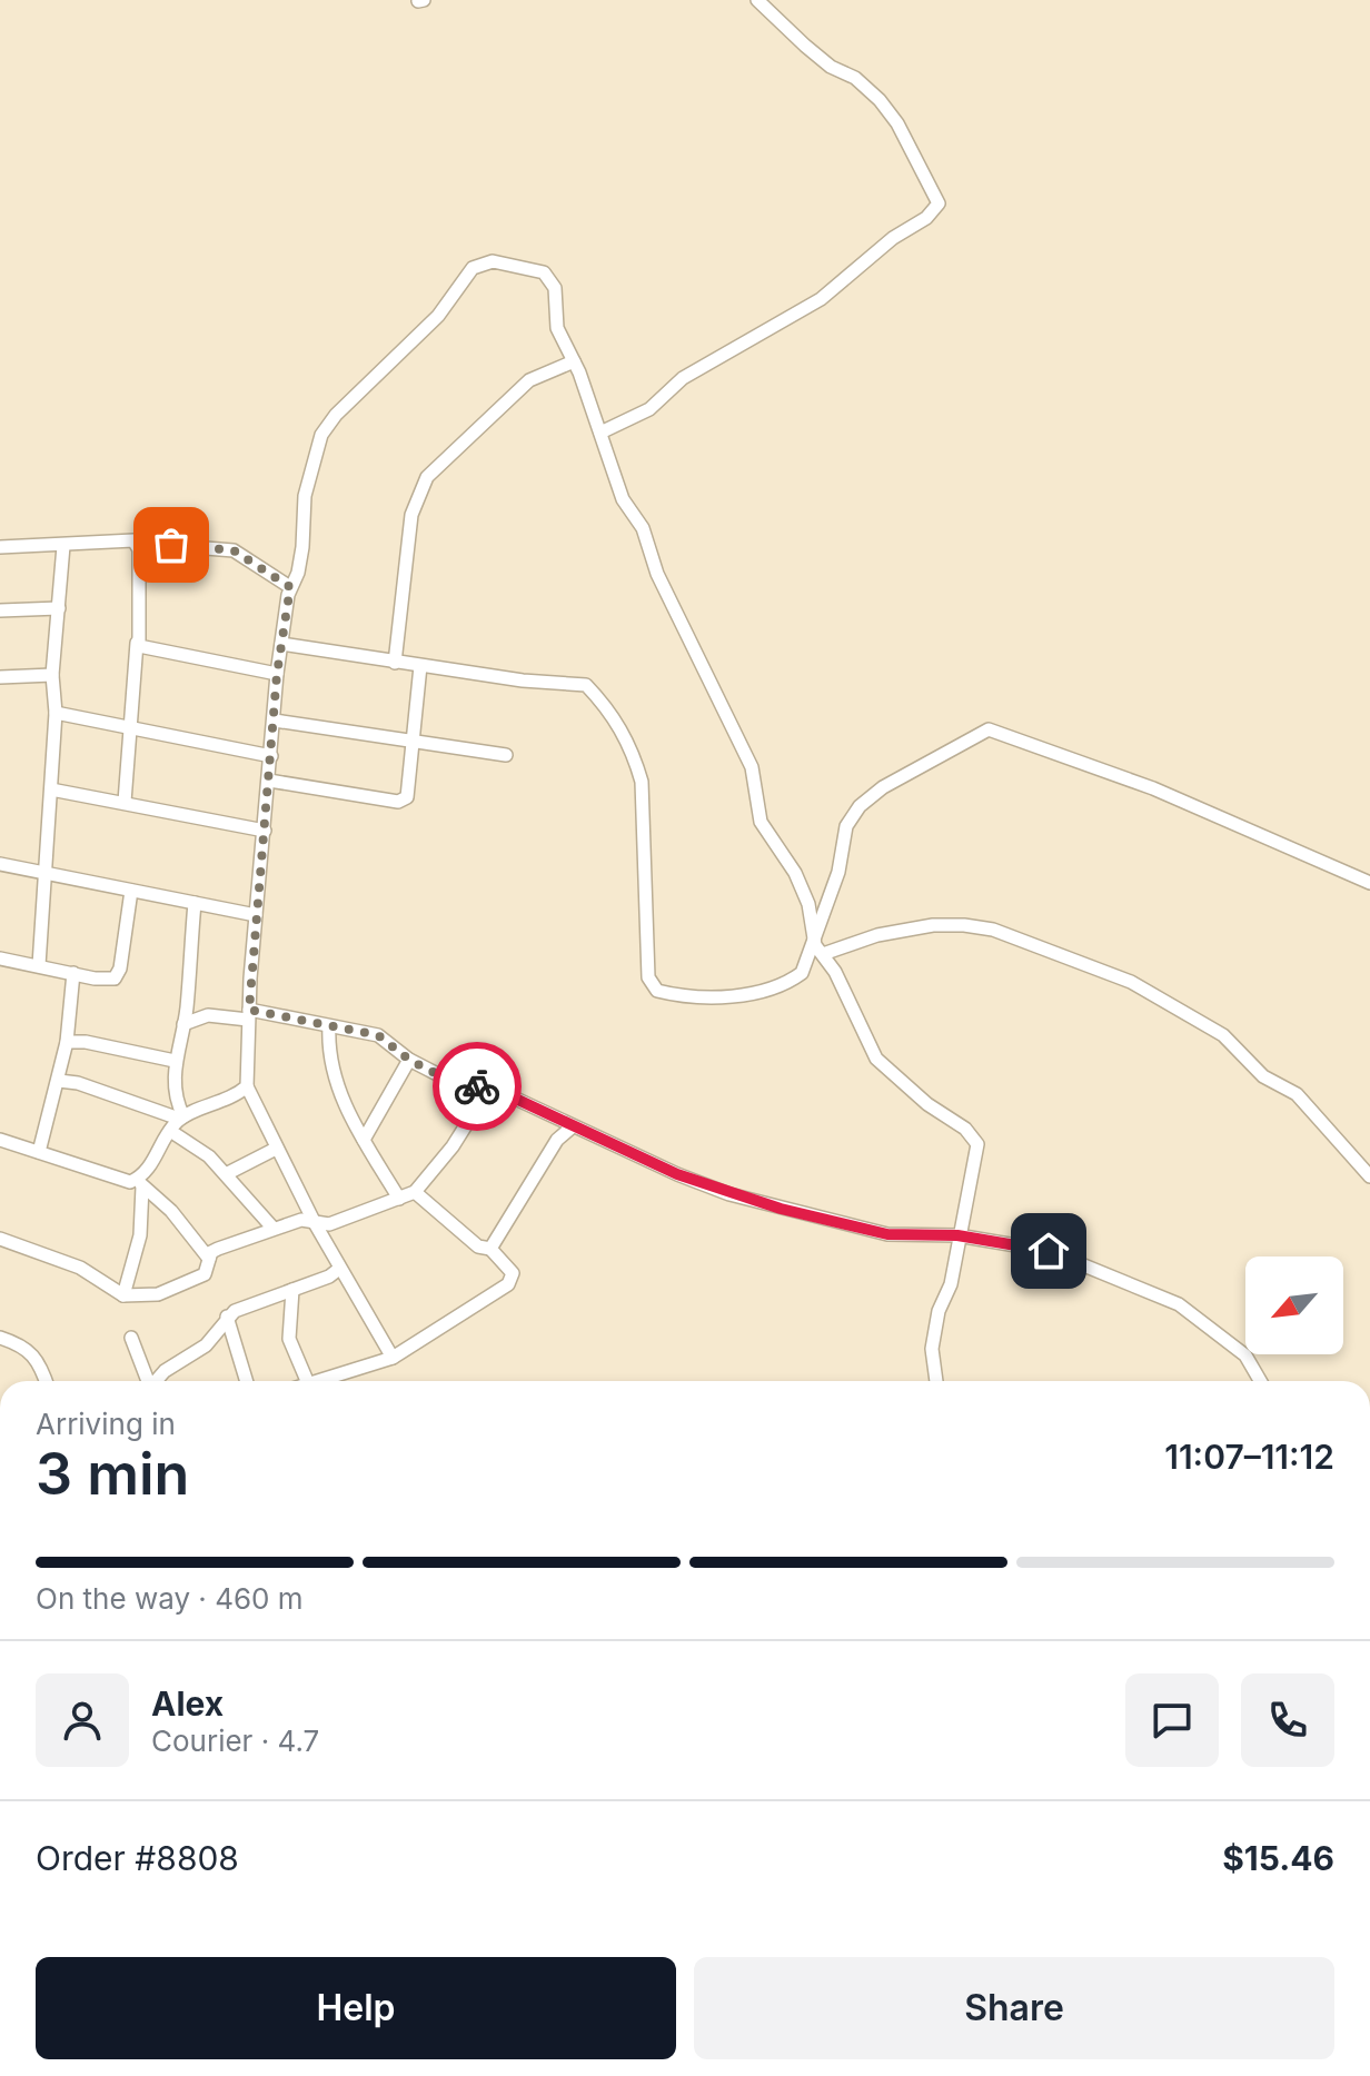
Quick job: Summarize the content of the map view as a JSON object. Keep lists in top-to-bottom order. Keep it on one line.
{"north":"bottom left","page":{"heading":["3 min","Arriving in","11:07–11:12"],"panel":["Alex","Courier · 4.7","Order #8808","$15.46"],"bar":"On the way · 460 m","buttons":["Help","Share"]}}
